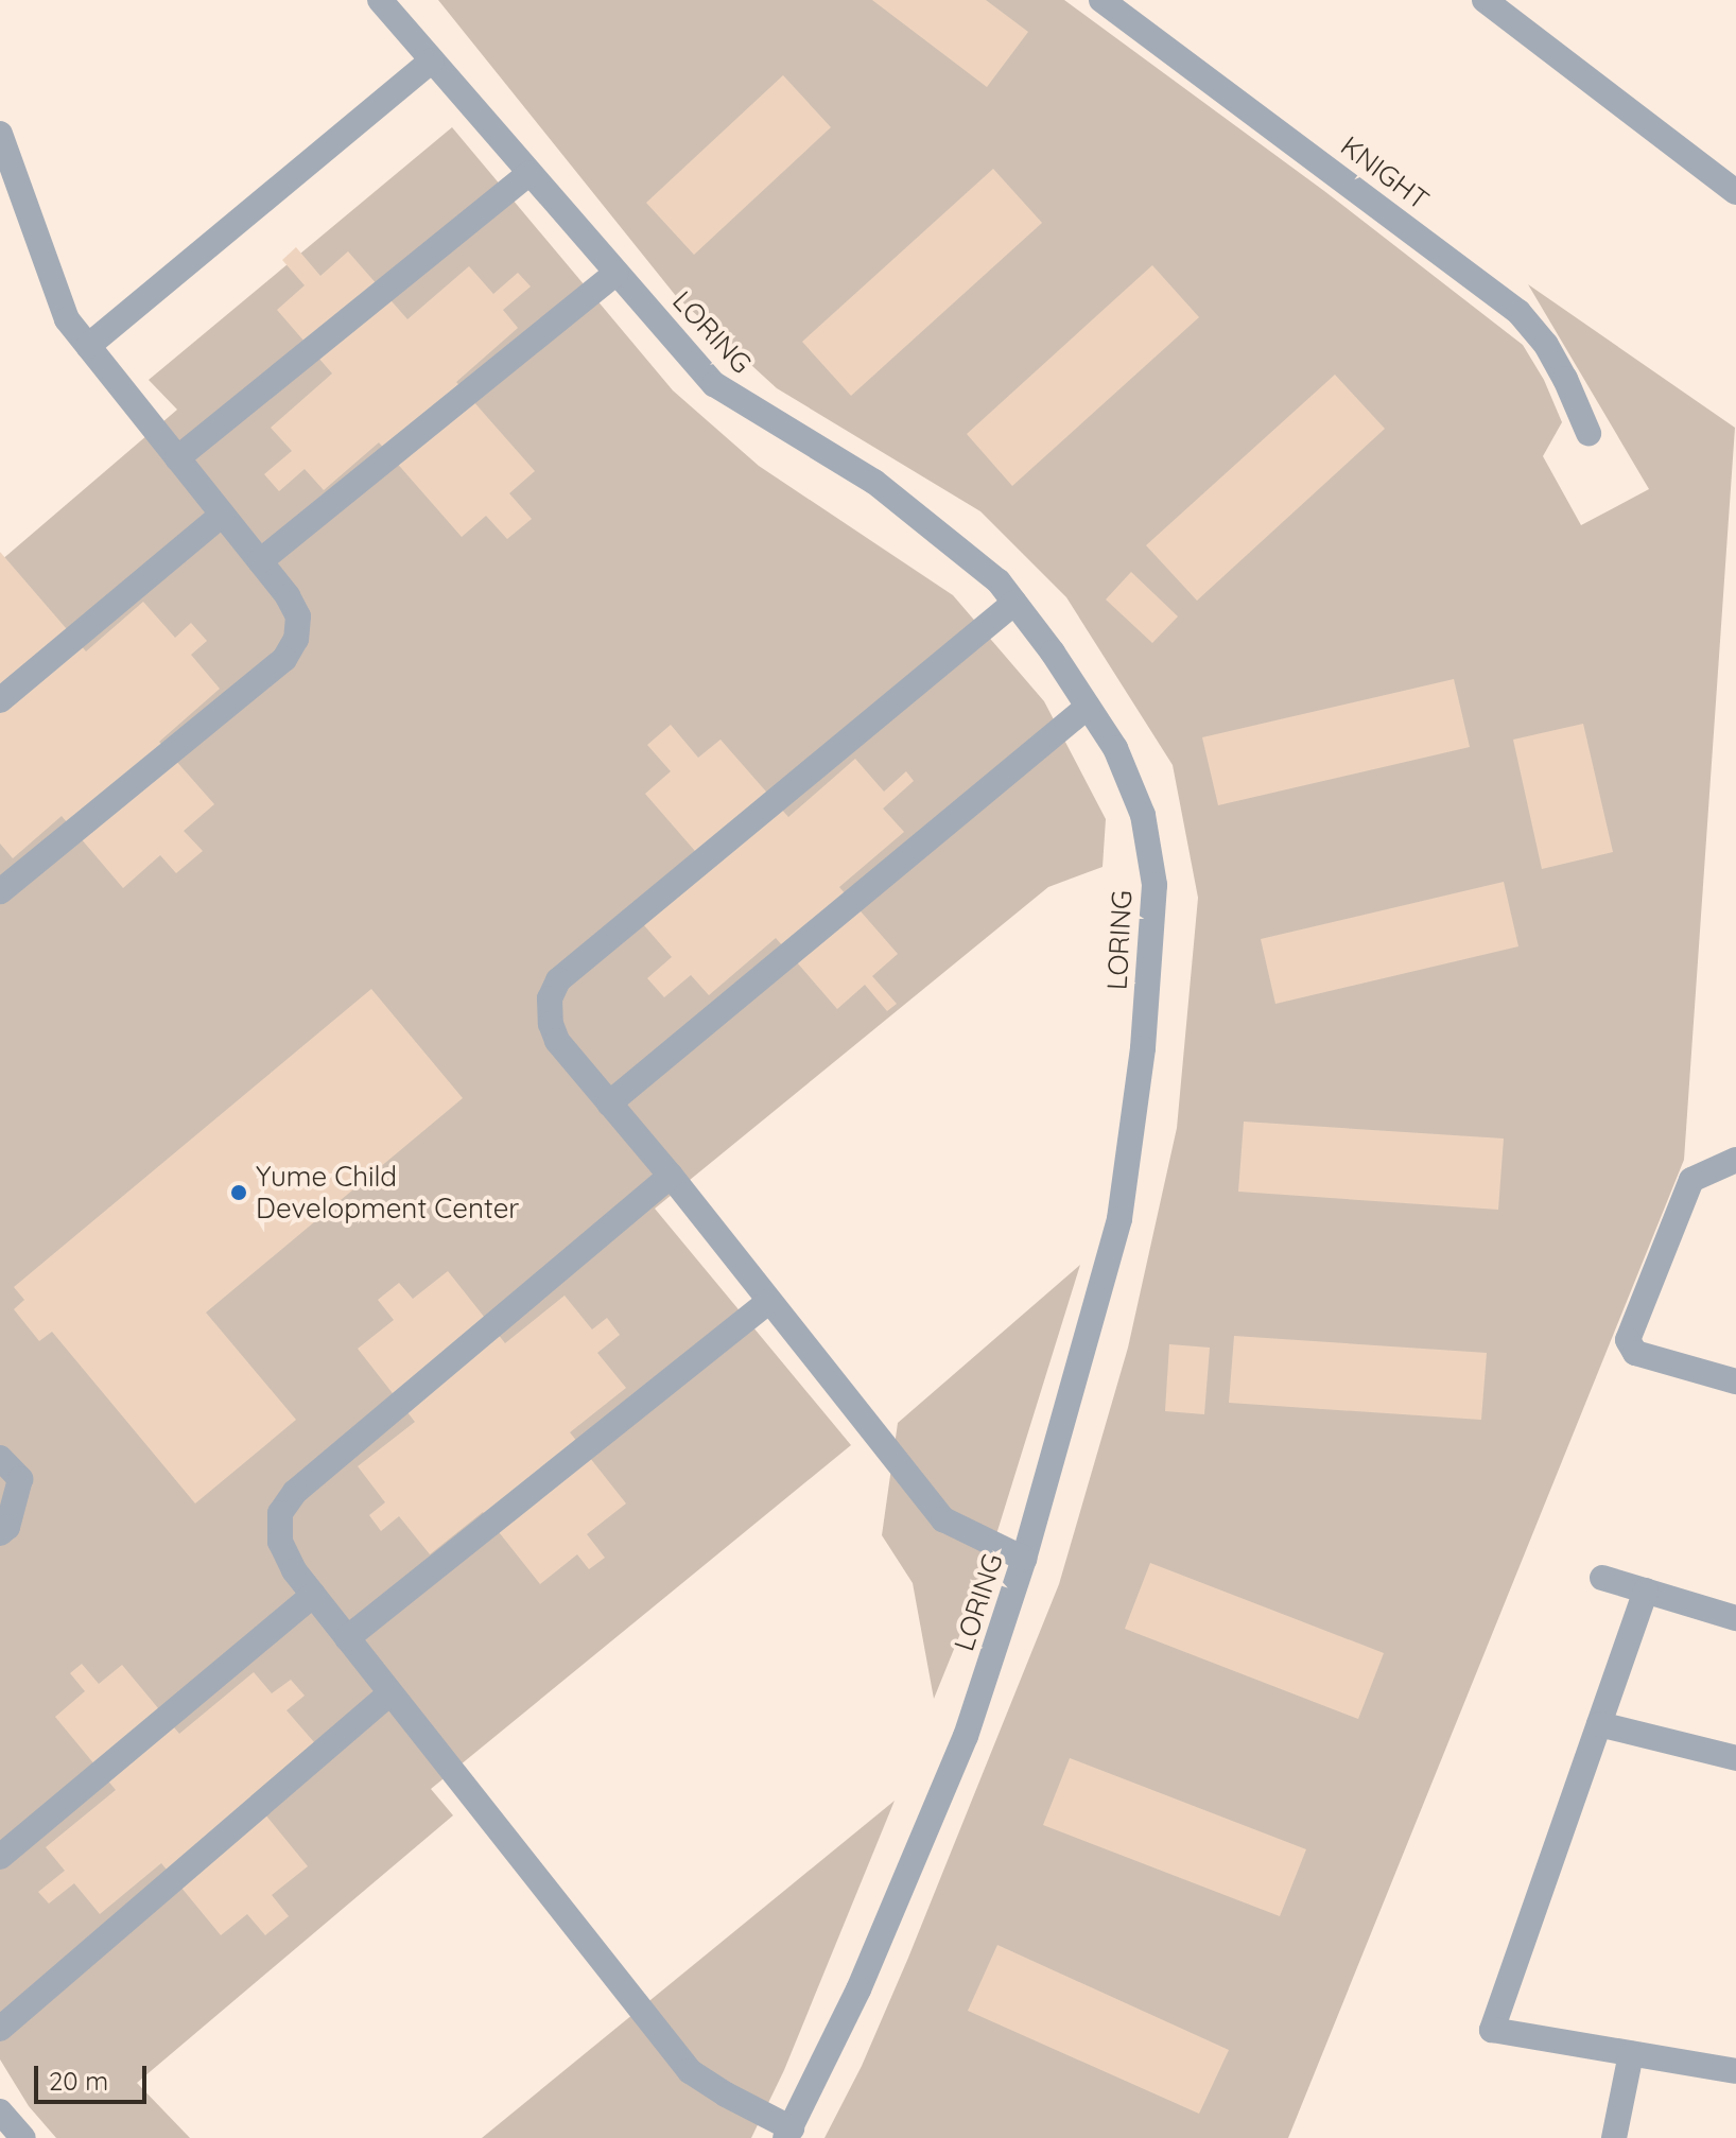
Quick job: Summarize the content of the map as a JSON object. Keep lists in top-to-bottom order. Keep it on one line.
{"streets":{"street":["KNIGHT","LORING"]},"places":["Yume Child Development Center"],"scale_bar":"20 m"}
